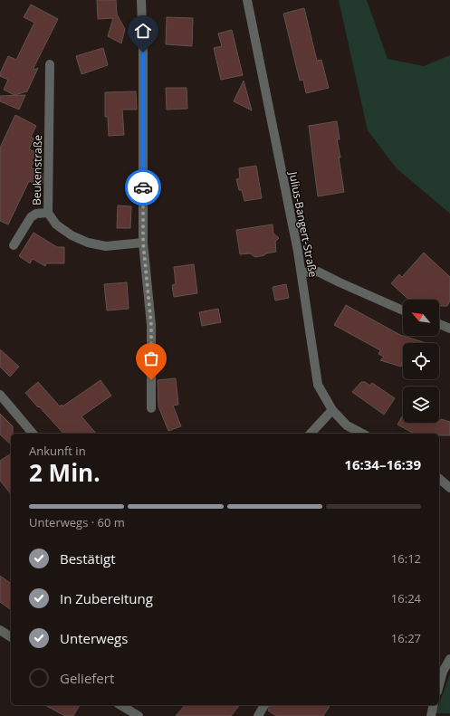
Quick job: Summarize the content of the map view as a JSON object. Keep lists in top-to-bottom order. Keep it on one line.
{"streets":{"street":["Beukenstraße","Julius-Bangert-Straße"]},"north":"top left","page":{"heading":["2 Min.","Ankunft in","16:34–16:39"],"bar":"Unterwegs · 60 m","list":[["Bestätigt","16:12"],["In Zubereitung","16:24"],["Unterwegs","16:27"],"Geliefert"]}}
